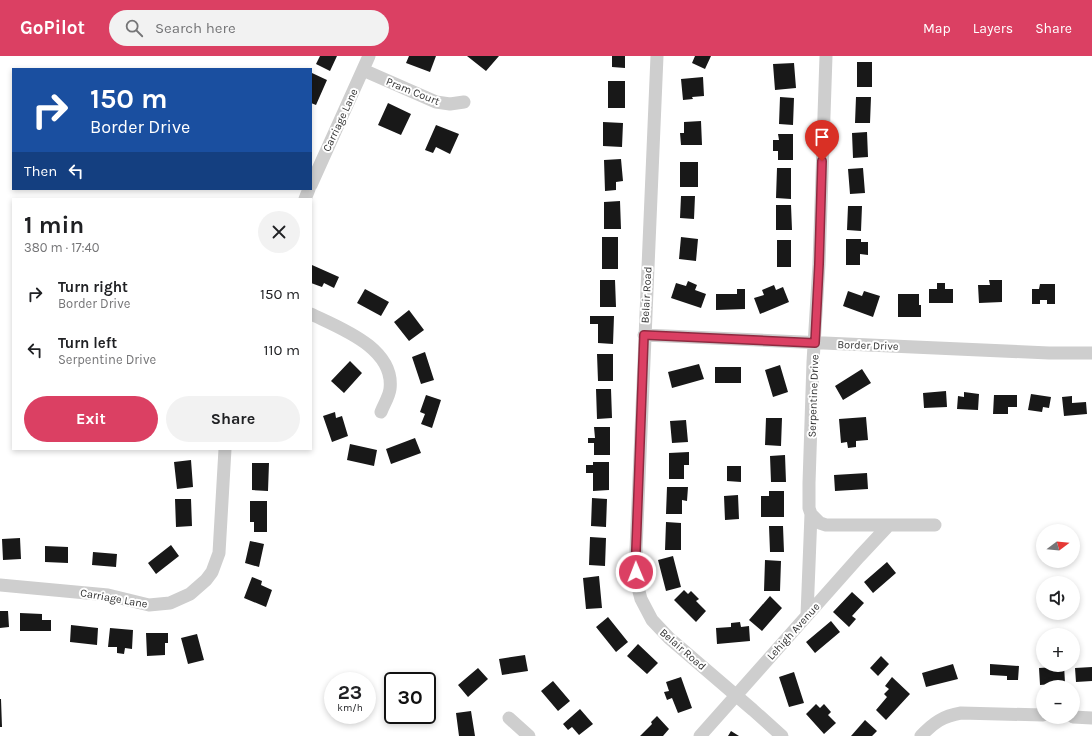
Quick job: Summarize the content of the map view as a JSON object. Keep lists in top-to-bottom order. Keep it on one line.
{"streets":{"street":["Pram Court","Carriage Lane","Belair Road","Border Drive","Serpentine Drive","Lehigh Avenue"]},"crossings":[["Pram Court","Carriage Lane"],["Belair Road","Border Drive"],["Belair Road","Lehigh Avenue"],["Border Drive","Serpentine Drive"],["Serpentine Drive","Lehigh Avenue"]],"north":"right","page":{"header":"GoPilot","search":"Search here","nav":["Map","Layers","Share"],"turn":["150 m","Border Drive"],"then":"Then","heading":["1 min","380 m · 17:40"],"list":[{"name":"Turn right","note":"Border Drive","value":"150 m"},{"name":"Turn left","note":"Serpentine Drive","value":"110 m"}],"buttons":["Exit","Share"],"map_buttons":["+","−"],"speed":"23 km/h","limit":"30"}}
